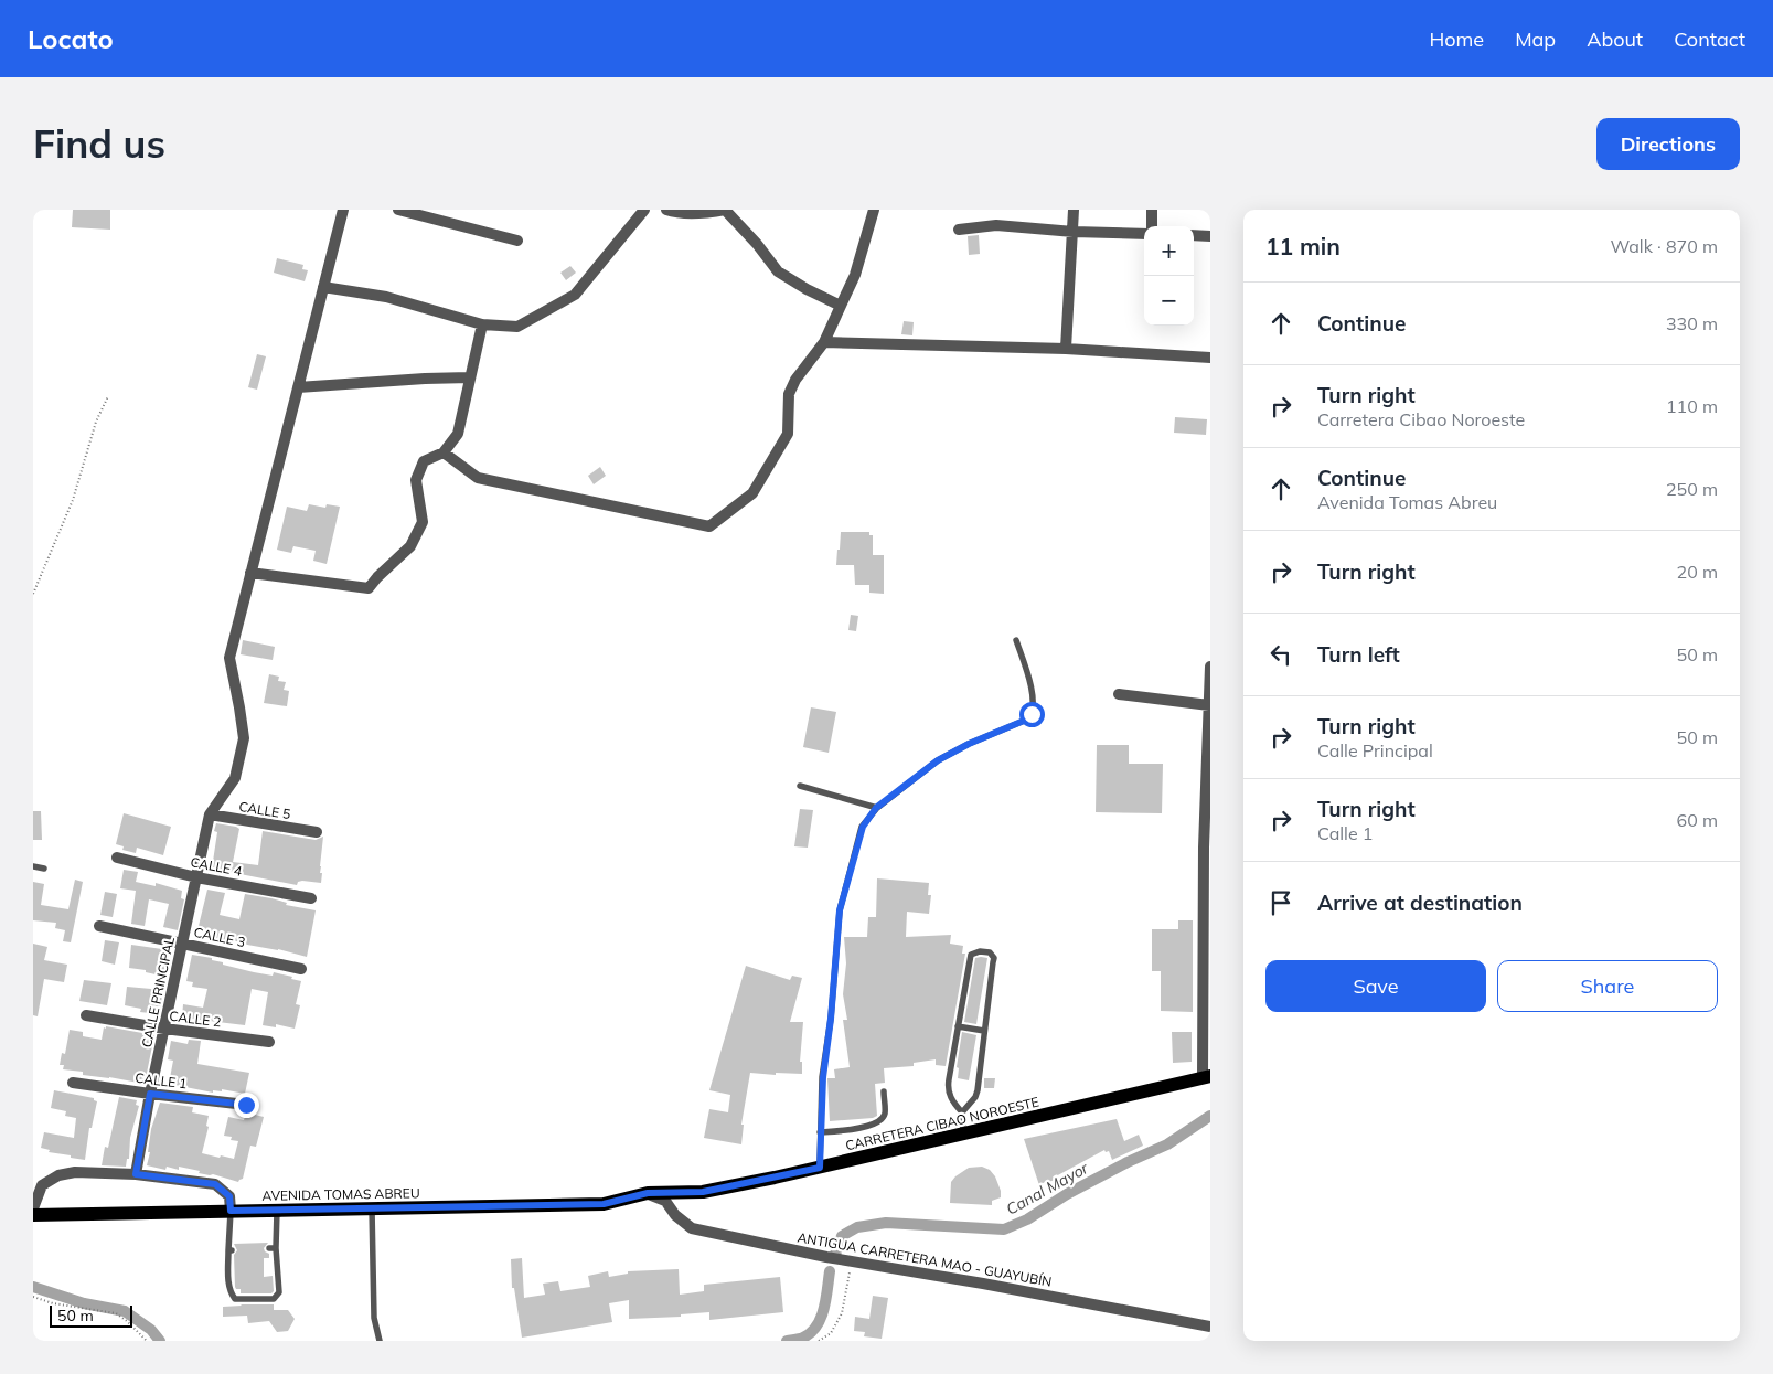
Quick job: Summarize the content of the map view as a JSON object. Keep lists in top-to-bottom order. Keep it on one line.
{"streets":{"main road":["CARRETERA CIBAO NOROESTE","AVENIDA TOMAS ABREU"],"street":["CALLE 5","CALLE 4","CALLE 3","CALLE PRINCIPAL","CALLE 2","CALLE 1","ANTIGUA CARRETERA MAO - GUAYUBÍN"]},"crossings":[["CALLE 5","CALLE PRINCIPAL"],["CALLE 4","CALLE PRINCIPAL"],["CALLE 3","CALLE PRINCIPAL"],["CALLE PRINCIPAL","CALLE 2"],["CALLE PRINCIPAL","CALLE 1"],["CARRETERA CIBAO NOROESTE","AVENIDA TOMAS ABREU"],["CARRETERA CIBAO NOROESTE","ANTIGUA CARRETERA MAO - GUAYUBÍN"],["AVENIDA TOMAS ABREU","ANTIGUA CARRETERA MAO - GUAYUBÍN"]],"water":["Canal Mayor"],"scale_bar":"50 m","page":{"header":"Locato","nav":["Home","Map","About","Contact"],"buttons":["Directions",["Save","Share"]],"title":"Find us","heading":["11 min","Walk · 870 m"],"map_buttons":["+","−"],"list":[["Continue","330 m"],["Turn right","Carretera Cibao Noroeste","110 m"],["Continue","Avenida Tomas Abreu","250 m"],["Turn right","20 m"],["Turn left","50 m"],["Turn right","Calle Principal","50 m"],["Turn right","Calle 1","60 m"],"Arrive at destination"],"scale":"50 m"}}
